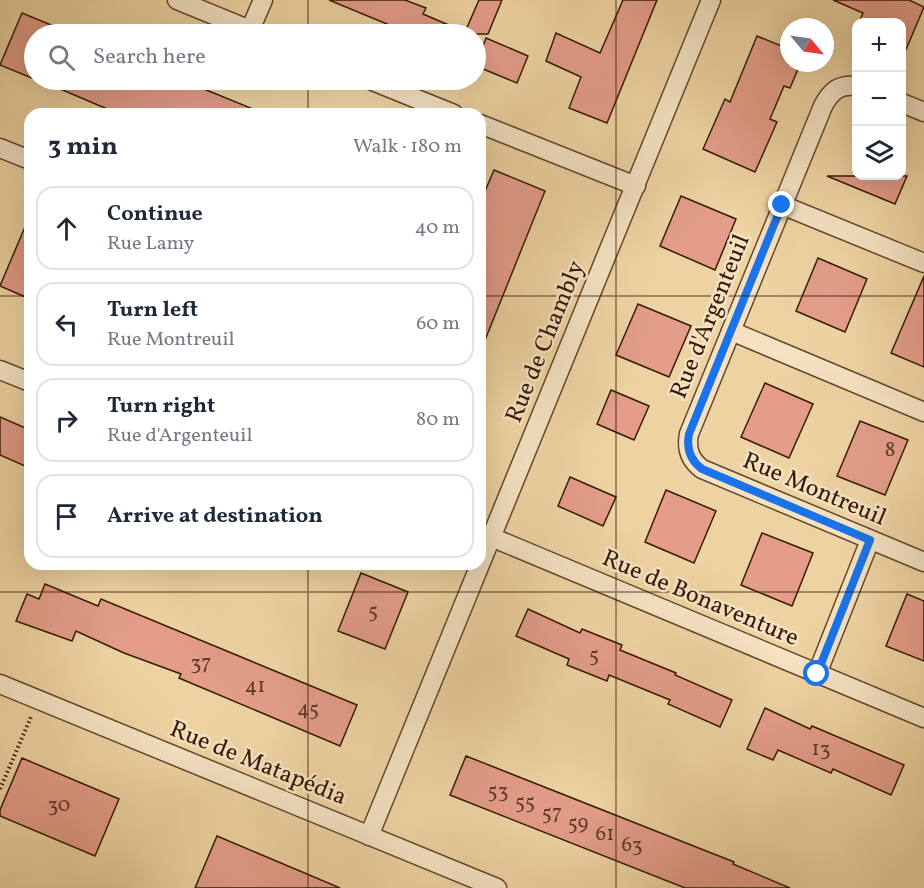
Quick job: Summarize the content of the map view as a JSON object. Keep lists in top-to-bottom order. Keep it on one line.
{"streets":{"street":["Rue d'Argenteuil","Rue de Chambly","Rue Montreuil","Rue de Bonaventure","Rue de Matapédia"]},"crossings":[["Rue d'Argenteuil","Rue Montreuil"],["Rue de Chambly","Rue de Bonaventure"],["Rue de Chambly","Rue de Matapédia"]],"house_numbers":["8","5","5","37","41","45","13","53","55","30","57","59","61","63"],"north":"bottom right","page":{"map_buttons":["+","−"],"search":"Search here","heading":["3 min","Walk · 180 m"],"list":[["Continue","Rue Lamy","40 m"],["Turn left","Rue Montreuil","60 m"],["Turn right","Rue d'Argenteuil","80 m"],"Arrive at destination"]}}
